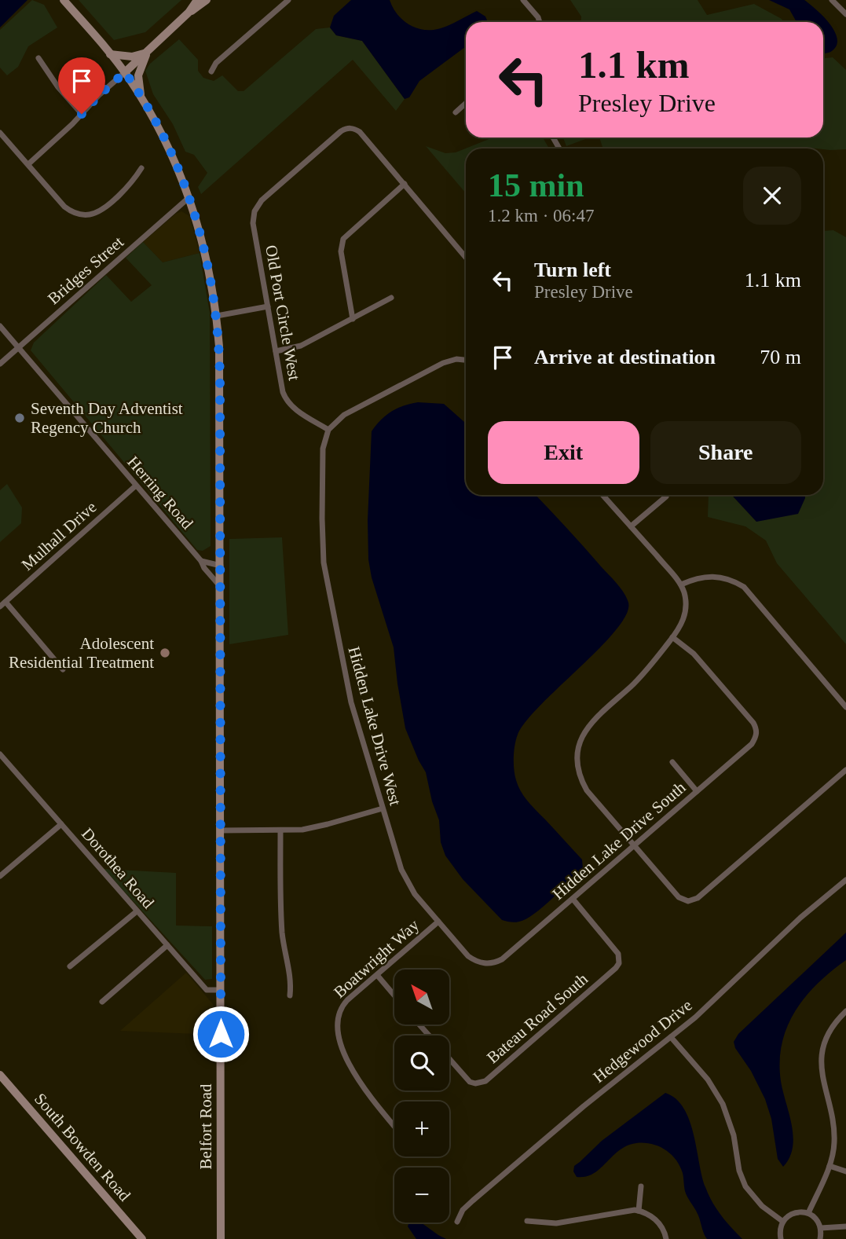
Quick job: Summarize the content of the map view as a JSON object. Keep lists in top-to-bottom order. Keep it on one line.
{"streets":{"street":["Bridges Street","Old Port Circle West","Herring Road","Mulhall Drive","Hidden Lake Drive West","Hidden Lake Drive South","Dorothea Road","Boatwright Way","Bateau Road South","Hedgewood Drive","Belfort Road","South Bowden Road"]},"crossings":[["Bridges Street","Herring Road"],["Bridges Street","Belfort Road"],["Old Port Circle West","Hidden Lake Drive West"],["Herring Road","Mulhall Drive"],["Herring Road","Belfort Road"],["Hidden Lake Drive West","Hidden Lake Drive South"],["Hidden Lake Drive West","Boatwright Way"],["Hidden Lake Drive South","Bateau Road South"],["Dorothea Road","Belfort Road"]],"places":["Seventh Day Adventist Regency Church","Adolescent Residential Treatment"],"north":"top left","page":{"turn":["1.1 km","Presley Drive"],"heading":["15 min","1.2 km · 06:47"],"list":[{"name":"Turn left","note":"Presley Drive","value":"1.1 km"},{"name":"Arrive at destination","value":"70 m"}],"buttons":["Exit","Share"],"map_buttons":["+","−"]}}
